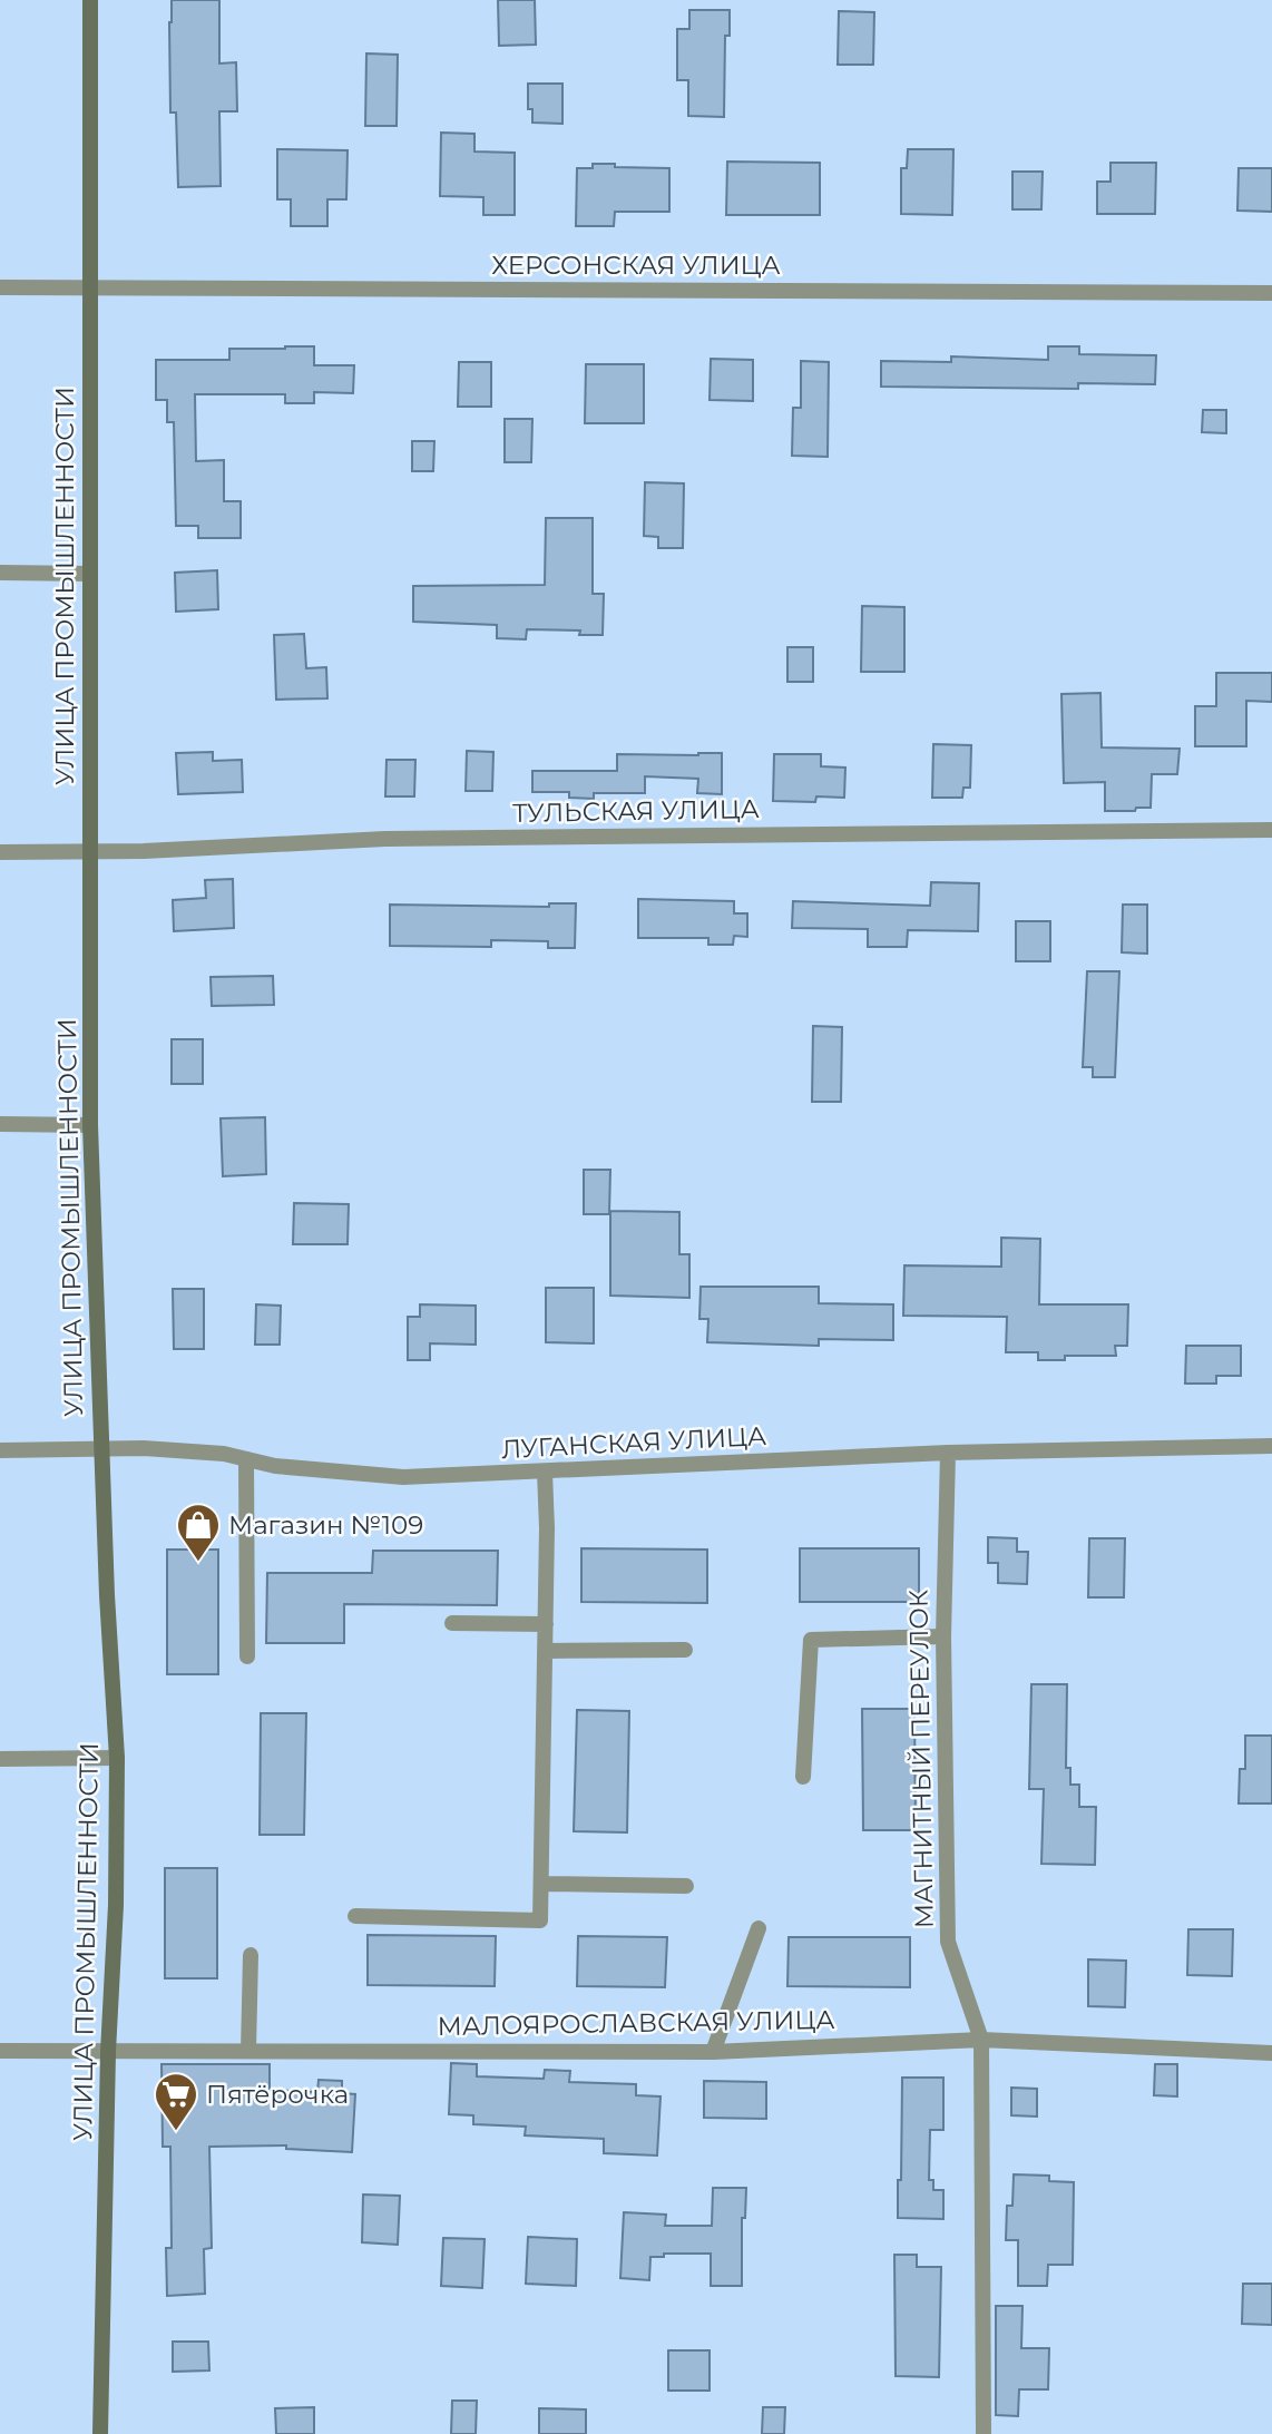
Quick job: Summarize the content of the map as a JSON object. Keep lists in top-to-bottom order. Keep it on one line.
{"streets":{"main road":["УЛИЦА ПРОМЫШЛЕННОСТИ"],"street":["ХЕРСОНСКАЯ УЛИЦА","ТУЛЬСКАЯ УЛИЦА","ЛУГАНСКАЯ УЛИЦА","МАГНИТНЫЙ ПЕРЕУЛОК","МАЛОЯРОСЛАВСКАЯ УЛИЦА"]},"crossings":[["ХЕРСОНСКАЯ УЛИЦА","УЛИЦА ПРОМЫШЛЕННОСТИ"],["УЛИЦА ПРОМЫШЛЕННОСТИ","ТУЛЬСКАЯ УЛИЦА"],["УЛИЦА ПРОМЫШЛЕННОСТИ","ЛУГАНСКАЯ УЛИЦА"],["УЛИЦА ПРОМЫШЛЕННОСТИ","МАЛОЯРОСЛАВСКАЯ УЛИЦА"],["ЛУГАНСКАЯ УЛИЦА","МАГНИТНЫЙ ПЕРЕУЛОК"],["МАГНИТНЫЙ ПЕРЕУЛОК","МАЛОЯРОСЛАВСКАЯ УЛИЦА"]],"places":{"shop":["Магазин №109"],"supermarket":["Пятёрочка"]}}
